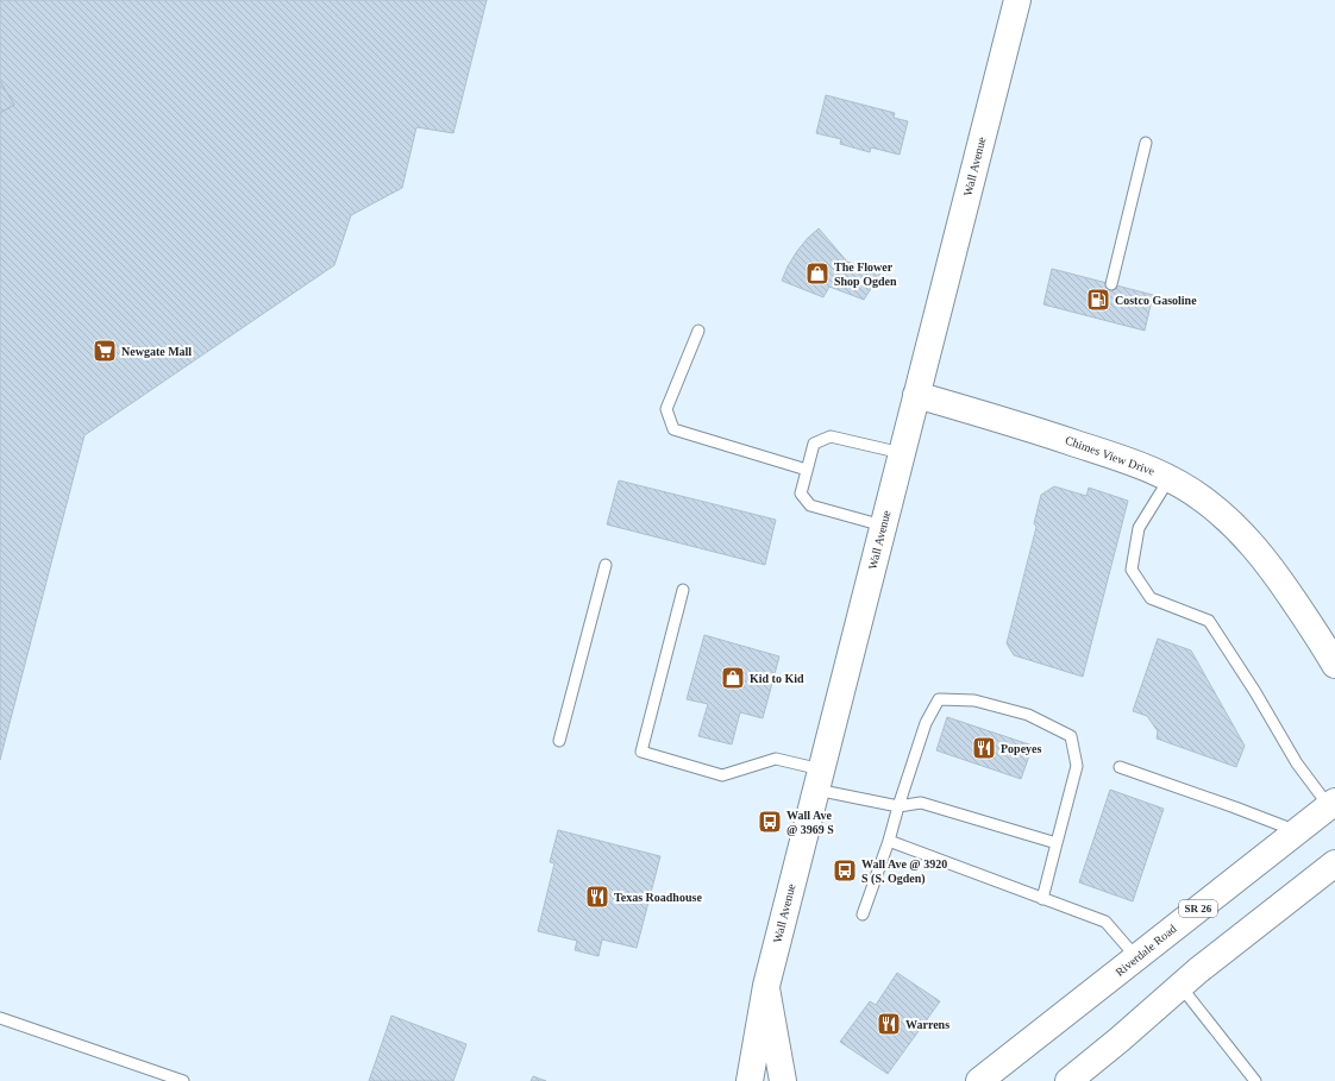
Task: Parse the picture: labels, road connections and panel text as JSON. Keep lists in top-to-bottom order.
{
  "streets": {
    "main road": [
      "Wall Avenue",
      "Chimes View Drive",
      "SR 26",
      "Riverdale Road"
    ]
  },
  "crossings": [
    ["Wall Avenue", "Chimes View Drive"]
  ],
  "places": {
    "shop": ["The Flower Shop Ogden", "Kid to Kid"],
    "fuel station": ["Costco Gasoline"],
    "supermarket": ["Newgate Mall"],
    "restaurant": ["Popeyes", "Texas Roadhouse", "Warrens"],
    "bus stop": ["Wall Ave @ 3969 S", "Wall Ave @ 3920 S (S. Ogden)"]
  }
}
